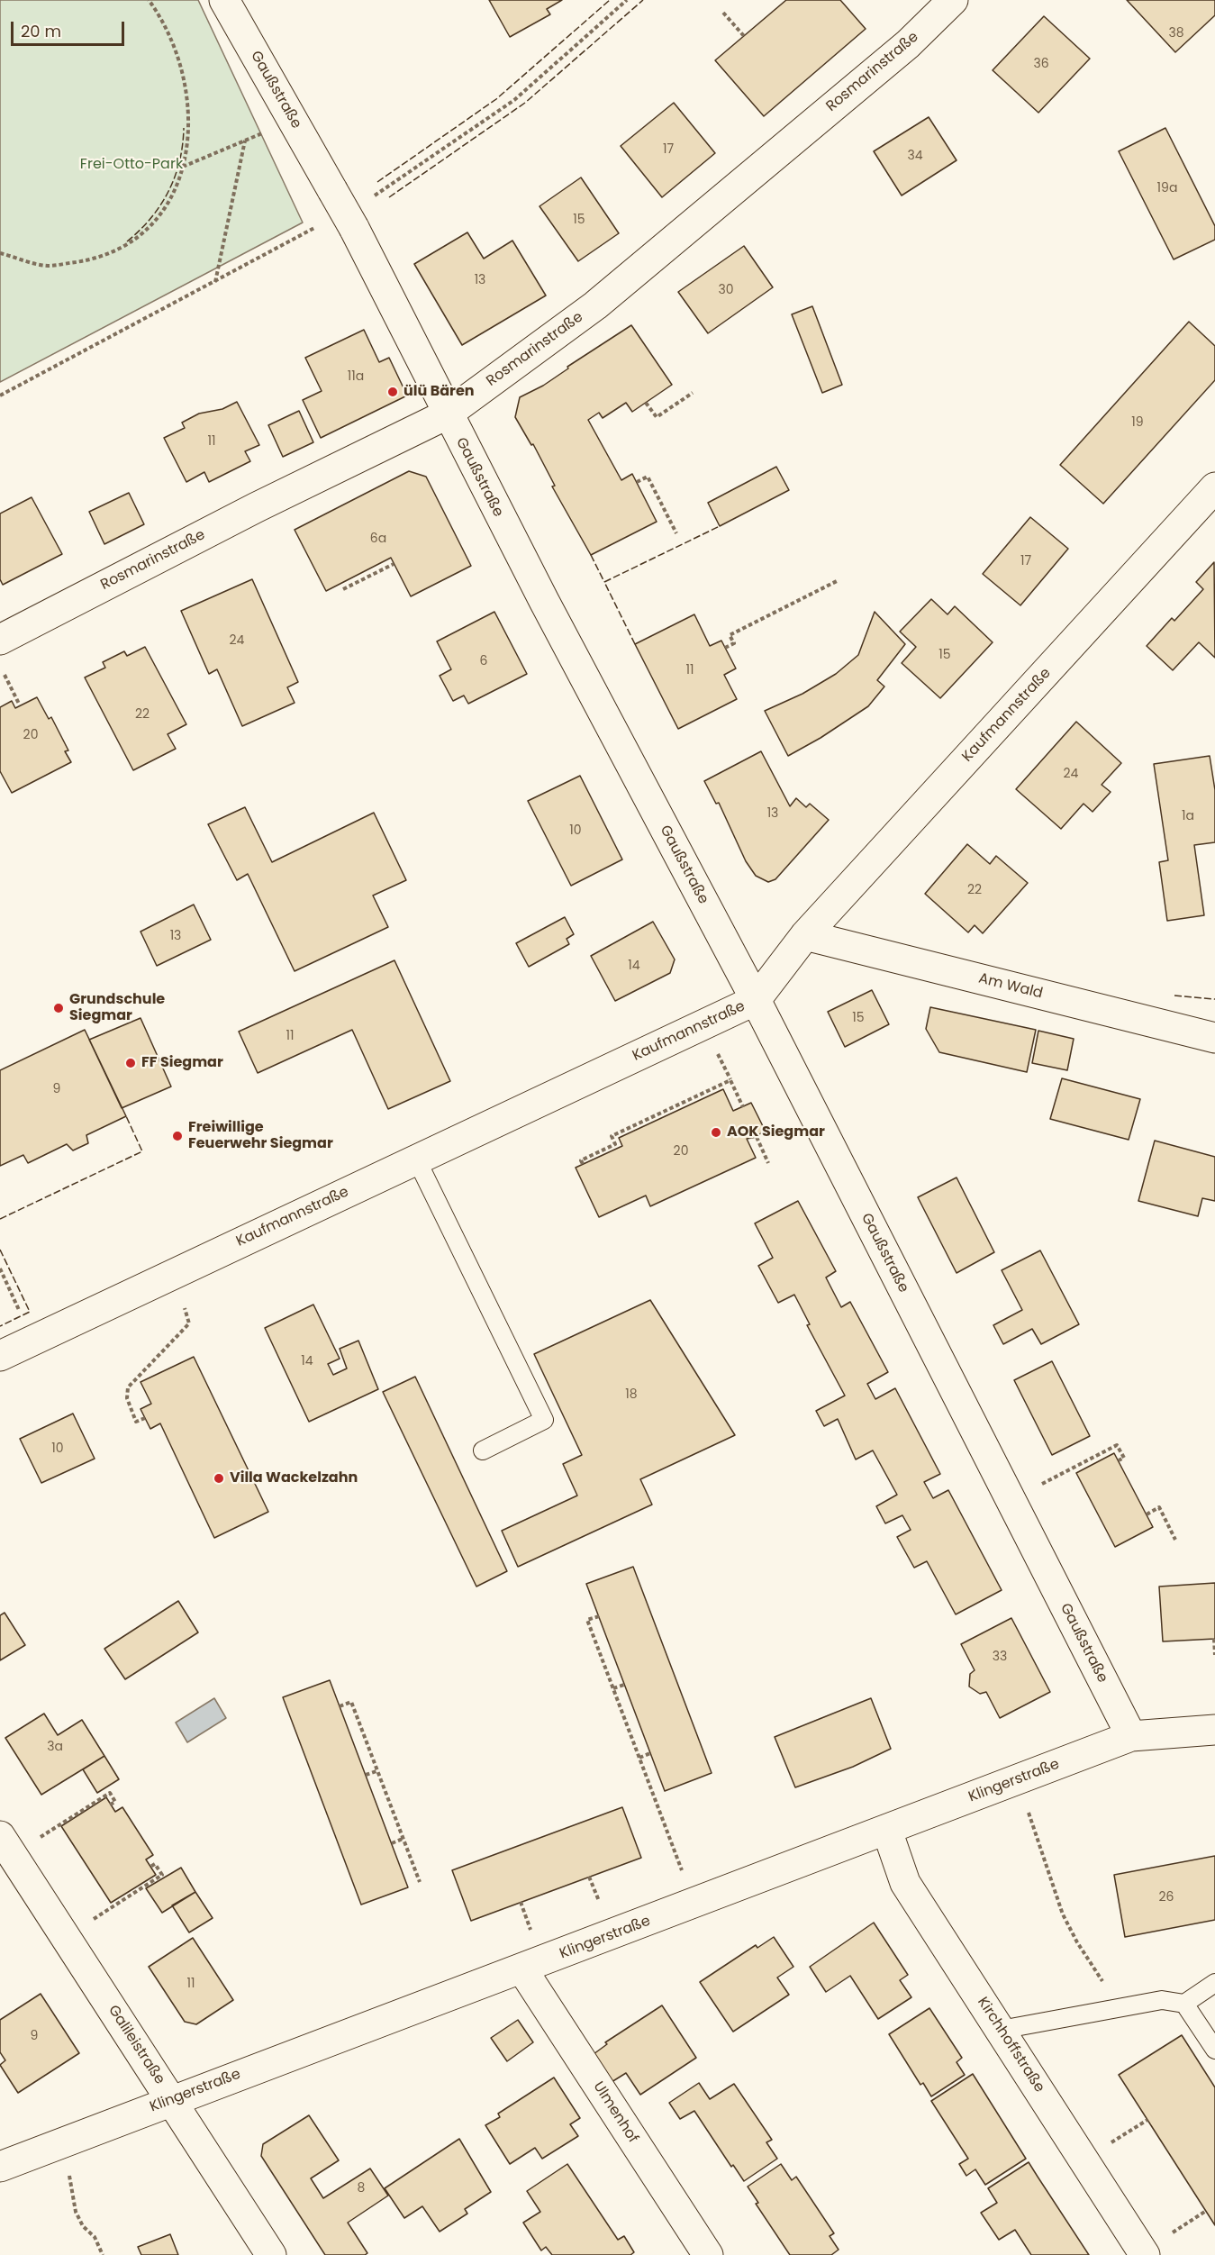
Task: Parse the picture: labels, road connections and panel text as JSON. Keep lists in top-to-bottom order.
{
  "streets": {
    "street": [
      "Rosmarinstraße",
      "Gaußstraße",
      "Kaufmannstraße",
      "Am Wald",
      "Klingerstraße",
      "Galileistraße",
      "Kirchhoffstraße",
      "Ulmenhof"
    ]
  },
  "crossings": [
    ["Rosmarinstraße", "Gaußstraße"],
    ["Gaußstraße", "Kaufmannstraße"],
    ["Gaußstraße", "Klingerstraße"],
    ["Kaufmannstraße", "Am Wald"],
    ["Klingerstraße", "Galileistraße"],
    ["Klingerstraße", "Kirchhoffstraße"],
    ["Klingerstraße", "Ulmenhof"]
  ],
  "parks": ["Frei-Otto-Park"],
  "places": [
    "ülü Bären",
    "Grundschule Siegmar",
    "FF Siegmar",
    "AOK Siegmar",
    "Freiwillige Feuerwehr Siegmar",
    "Villa Wackelzahn"
  ],
  "house_numbers": [
    "38",
    "36",
    "17",
    "34",
    "19a",
    "15",
    "13",
    "30",
    "11a",
    "19",
    "11",
    "6a",
    "17",
    "24",
    "15",
    "6",
    "11",
    "22",
    "20",
    "24",
    "13",
    "1a",
    "10",
    "22",
    "13",
    "14",
    "15",
    "11",
    "9",
    "20",
    "14",
    "18",
    "10",
    "33",
    "3a",
    "26",
    "11",
    "9",
    "8"
  ],
  "scale_bar": "20 m"
}
